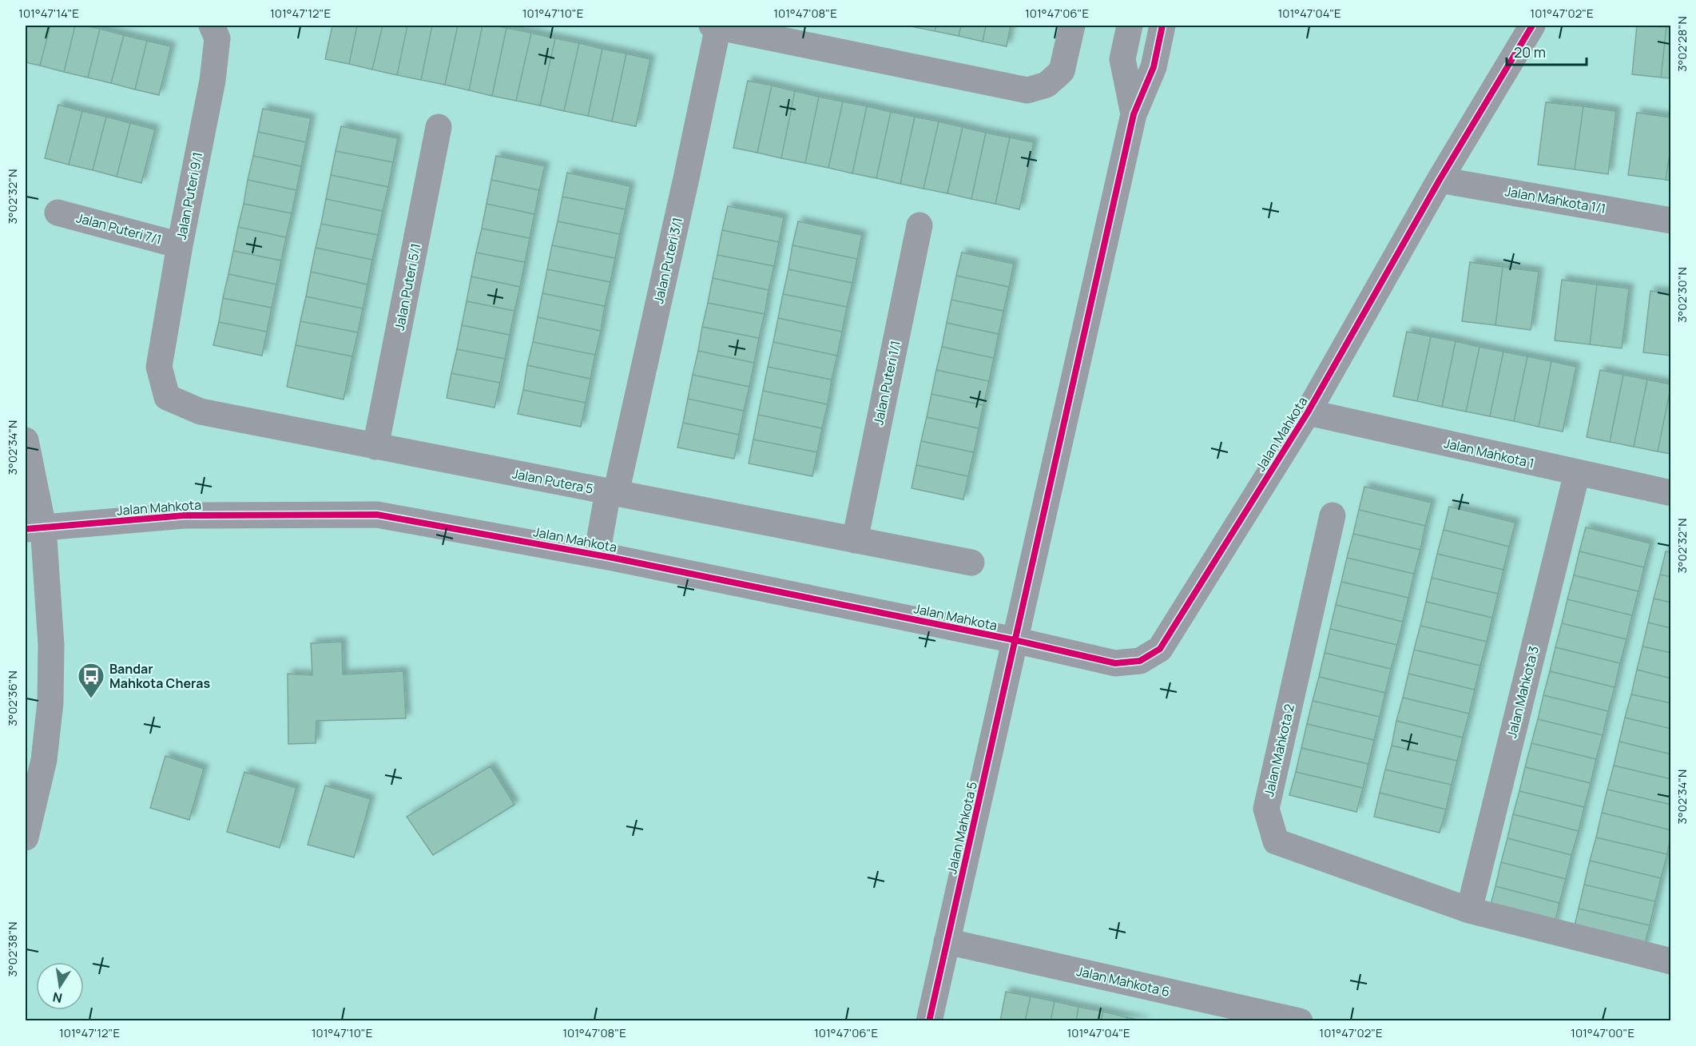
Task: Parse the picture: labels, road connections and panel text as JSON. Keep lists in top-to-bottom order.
{
  "streets": {
    "street": [
      "Jalan Puteri 9/1",
      "Jalan Mahkota 1/1",
      "Jalan Puteri 7/1",
      "Jalan Puteri 3/1",
      "Jalan Puteri 5/1",
      "Jalan Puteri 1/1",
      "Jalan Mahkota",
      "Jalan Mahkota 1",
      "Jalan Putera 5",
      "Jalan Mahkota 3",
      "Jalan Mahkota 2",
      "Jalan Mahkota 5",
      "Jalan Mahkota 6"
    ]
  },
  "crossings": [
    ["Jalan Puteri 9/1", "Jalan Puteri 7/1"],
    ["Jalan Puteri 9/1", "Jalan Putera 5"],
    ["Jalan Mahkota 1/1", "Jalan Mahkota"],
    ["Jalan Puteri 3/1", "Jalan Mahkota"],
    ["Jalan Puteri 3/1", "Jalan Putera 5"],
    ["Jalan Puteri 5/1", "Jalan Putera 5"],
    ["Jalan Puteri 1/1", "Jalan Putera 5"],
    ["Jalan Mahkota", "Jalan Mahkota 1"],
    ["Jalan Mahkota", "Jalan Mahkota 5"],
    ["Jalan Mahkota 1", "Jalan Mahkota 3"],
    ["Jalan Mahkota 3", "Jalan Mahkota 2"],
    ["Jalan Mahkota 5", "Jalan Mahkota 6"]
  ],
  "places": {
    "bus stop": ["Bandar Mahkota Cheras"]
  },
  "scale_bar": "20 m",
  "north": "bottom",
  "coordinates": [
    "101°47'14\"E",
    "101°47'12\"E",
    "101°47'10\"E",
    "101°47'08\"E",
    "101°47'06\"E",
    "101°47'04\"E",
    "101°47'02\"E",
    "3°02'28\"N",
    "3°02'32\"N",
    "3°02'30\"N",
    "3°02'34\"N",
    "3°02'36\"N",
    "3°02'38\"N",
    "101°47'00\"E"
  ]
}
